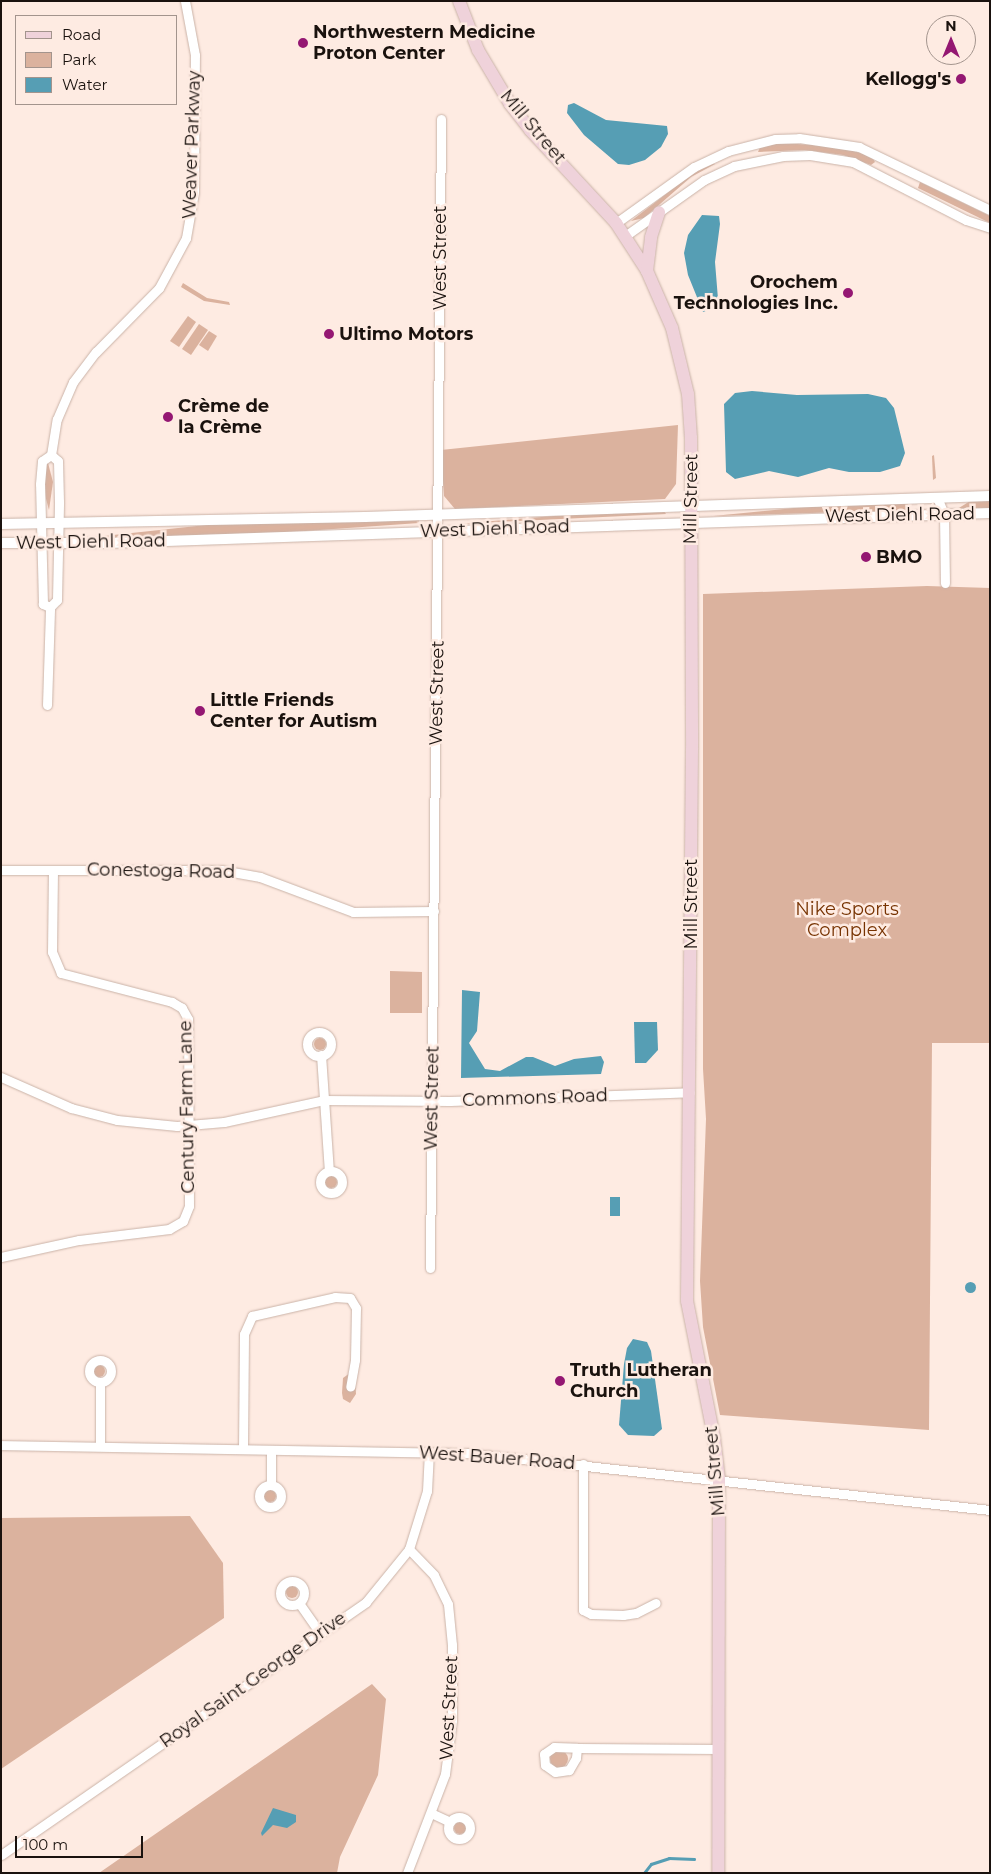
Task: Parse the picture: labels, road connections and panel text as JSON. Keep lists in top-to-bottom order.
{
  "streets": {
    "main road": ["Mill Street"],
    "street": [
      "Weaver Parkway",
      "West Street",
      "West Diehl Road",
      "Conestoga Road",
      "Commons Road",
      "Century Farm Lane",
      "West Bauer Road",
      "Royal Saint George Drive"
    ]
  },
  "crossings": [
    ["Mill Street", "West Diehl Road"],
    ["Mill Street", "Commons Road"],
    ["Mill Street", "West Bauer Road"],
    ["Weaver Parkway", "West Diehl Road"],
    ["West Street", "West Diehl Road"],
    ["West Street", "Conestoga Road"],
    ["West Street", "Commons Road"],
    ["West Street", "Royal Saint George Drive"],
    ["Conestoga Road", "Century Farm Lane"],
    ["Commons Road", "Century Farm Lane"],
    ["West Bauer Road", "Royal Saint George Drive"]
  ],
  "parks": ["Nike Sports Complex"],
  "places": [
    "Northwestern Medicine Proton Center",
    "Kellogg's",
    "Orochem Technologies Inc.",
    "Ultimo Motors",
    "Crème de la Crème",
    "BMO",
    "Little Friends Center for Autism",
    "Truth Lutheran Church"
  ],
  "legend": ["Road", "Park", "Water"],
  "scale_bar": "100 m",
  "north": "top"
}
